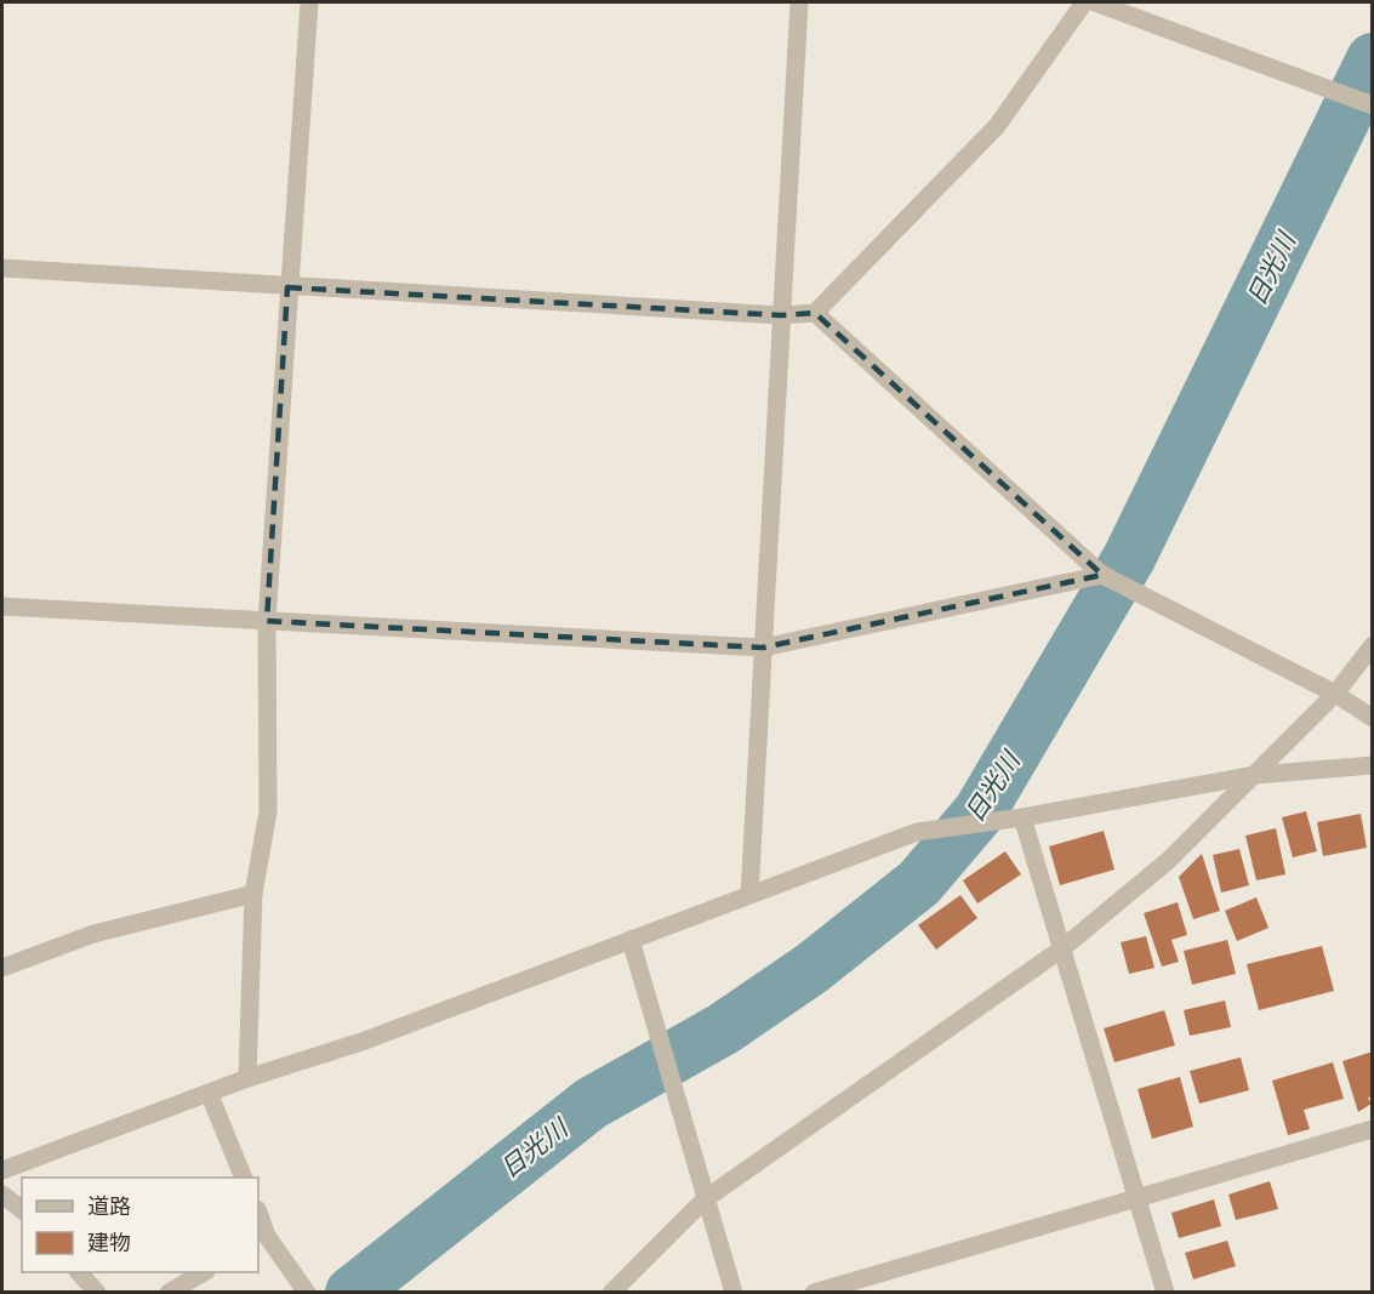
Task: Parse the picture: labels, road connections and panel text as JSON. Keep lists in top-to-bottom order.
{
  "water": ["日光川"],
  "legend": ["道路", "建物"]
}
